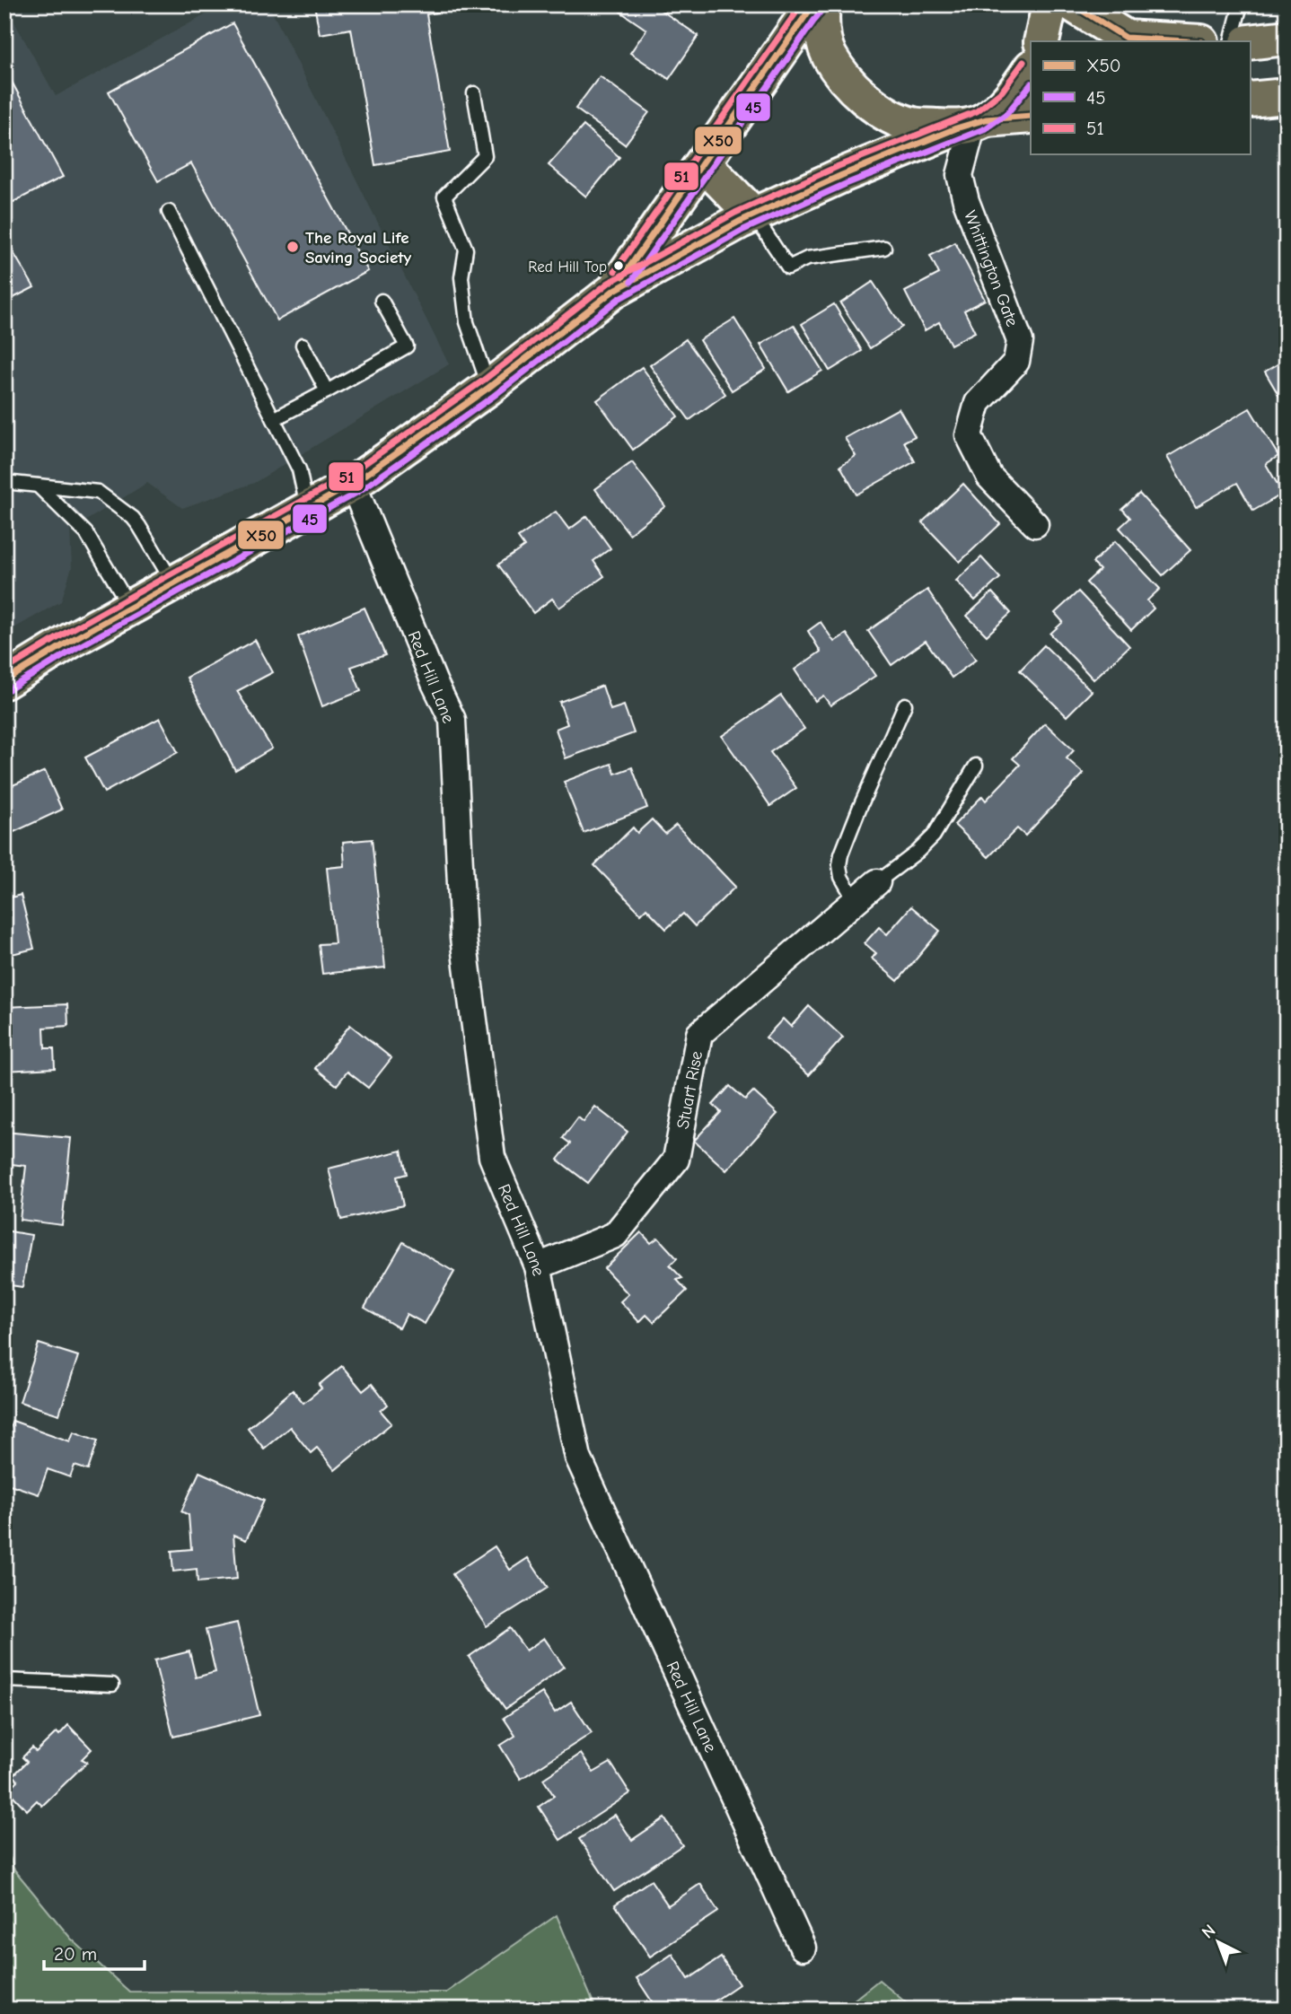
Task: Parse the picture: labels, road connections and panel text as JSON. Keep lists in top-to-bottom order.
{
  "streets": {
    "street": ["Whittington Gate", "Red Hill Lane", "Stuart Rise"]
  },
  "crossings": [
    ["Red Hill Lane", "Stuart Rise"]
  ],
  "places": ["The Royal Life Saving Society", "Red Hill Top"],
  "lines": ["transit line X50", "transit line 51", "transit line 45"],
  "legend": ["X50", "45", "51"],
  "scale_bar": "20 m",
  "north": "top left"
}
